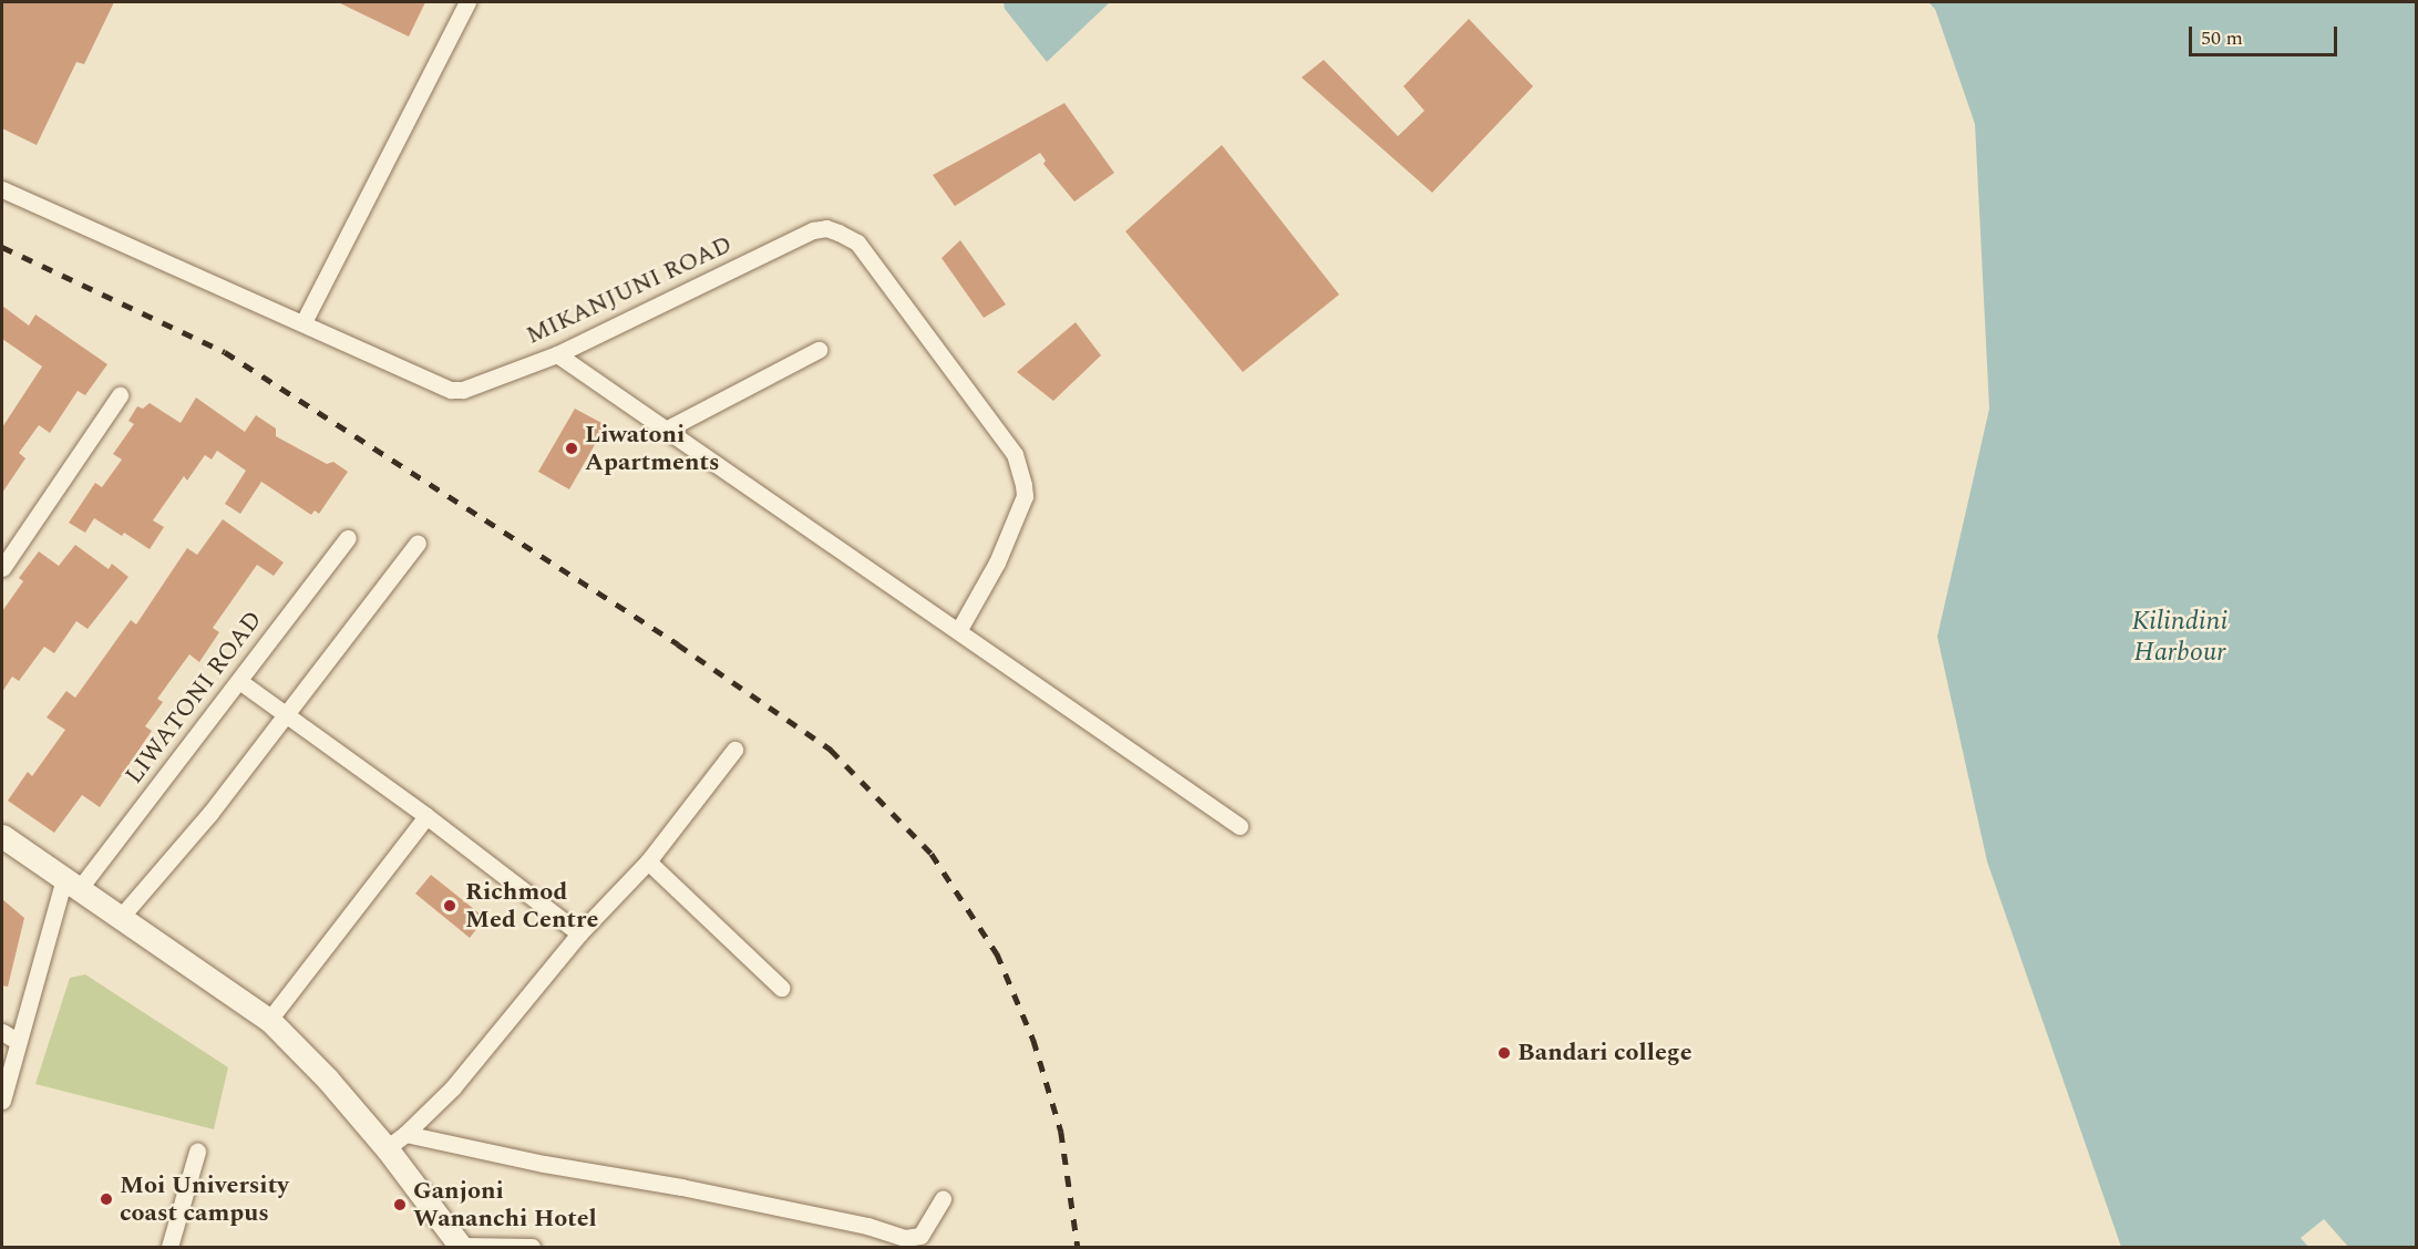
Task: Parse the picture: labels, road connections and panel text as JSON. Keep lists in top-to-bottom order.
{
  "streets": {
    "street": ["MIKANJUNI ROAD", "LIWATONI ROAD"]
  },
  "water": ["Kilindini Harbour"],
  "places": [
    "Liwatoni Apartments",
    "Richmod Med Centre",
    "Bandari college",
    "Moi University coast campus",
    "Ganjoni Wananchi Hotel"
  ],
  "scale_bar": "50 m"
}
